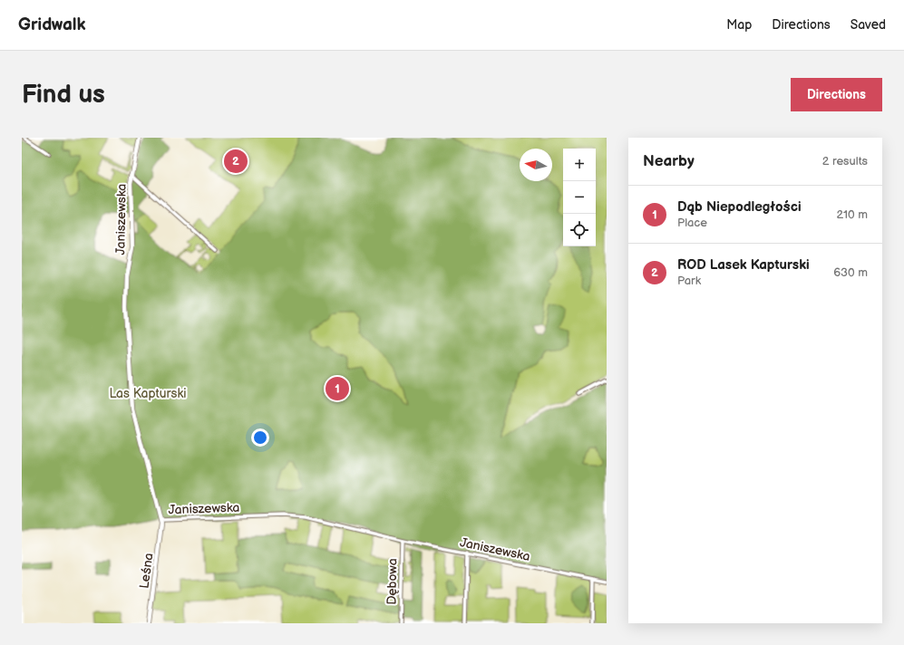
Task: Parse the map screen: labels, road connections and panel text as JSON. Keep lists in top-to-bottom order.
{
  "streets": {
    "street": ["Janiszewska", "Leśna", "Dębowa"]
  },
  "crossings": [
    ["Janiszewska", "Leśna"],
    ["Janiszewska", "Dębowa"]
  ],
  "parks": ["Las Kapturski"],
  "north": "left",
  "page": {
    "header": "Gridwalk",
    "nav": ["Map", "Directions", "Saved"],
    "buttons": "Directions",
    "title": "Find us",
    "heading": ["Nearby", "2 results"],
    "pins": ["2", "1"],
    "map_buttons": ["+", "−"],
    "list": [
      {
        "mark": "1",
        "name": "Dąb Niepodległości",
        "note": "Place",
        "value": "210 m"
      },
      {
        "mark": "2",
        "name": "ROD Lasek Kapturski",
        "note": "Park",
        "value": "630 m"
      }
    ]
  }
}
